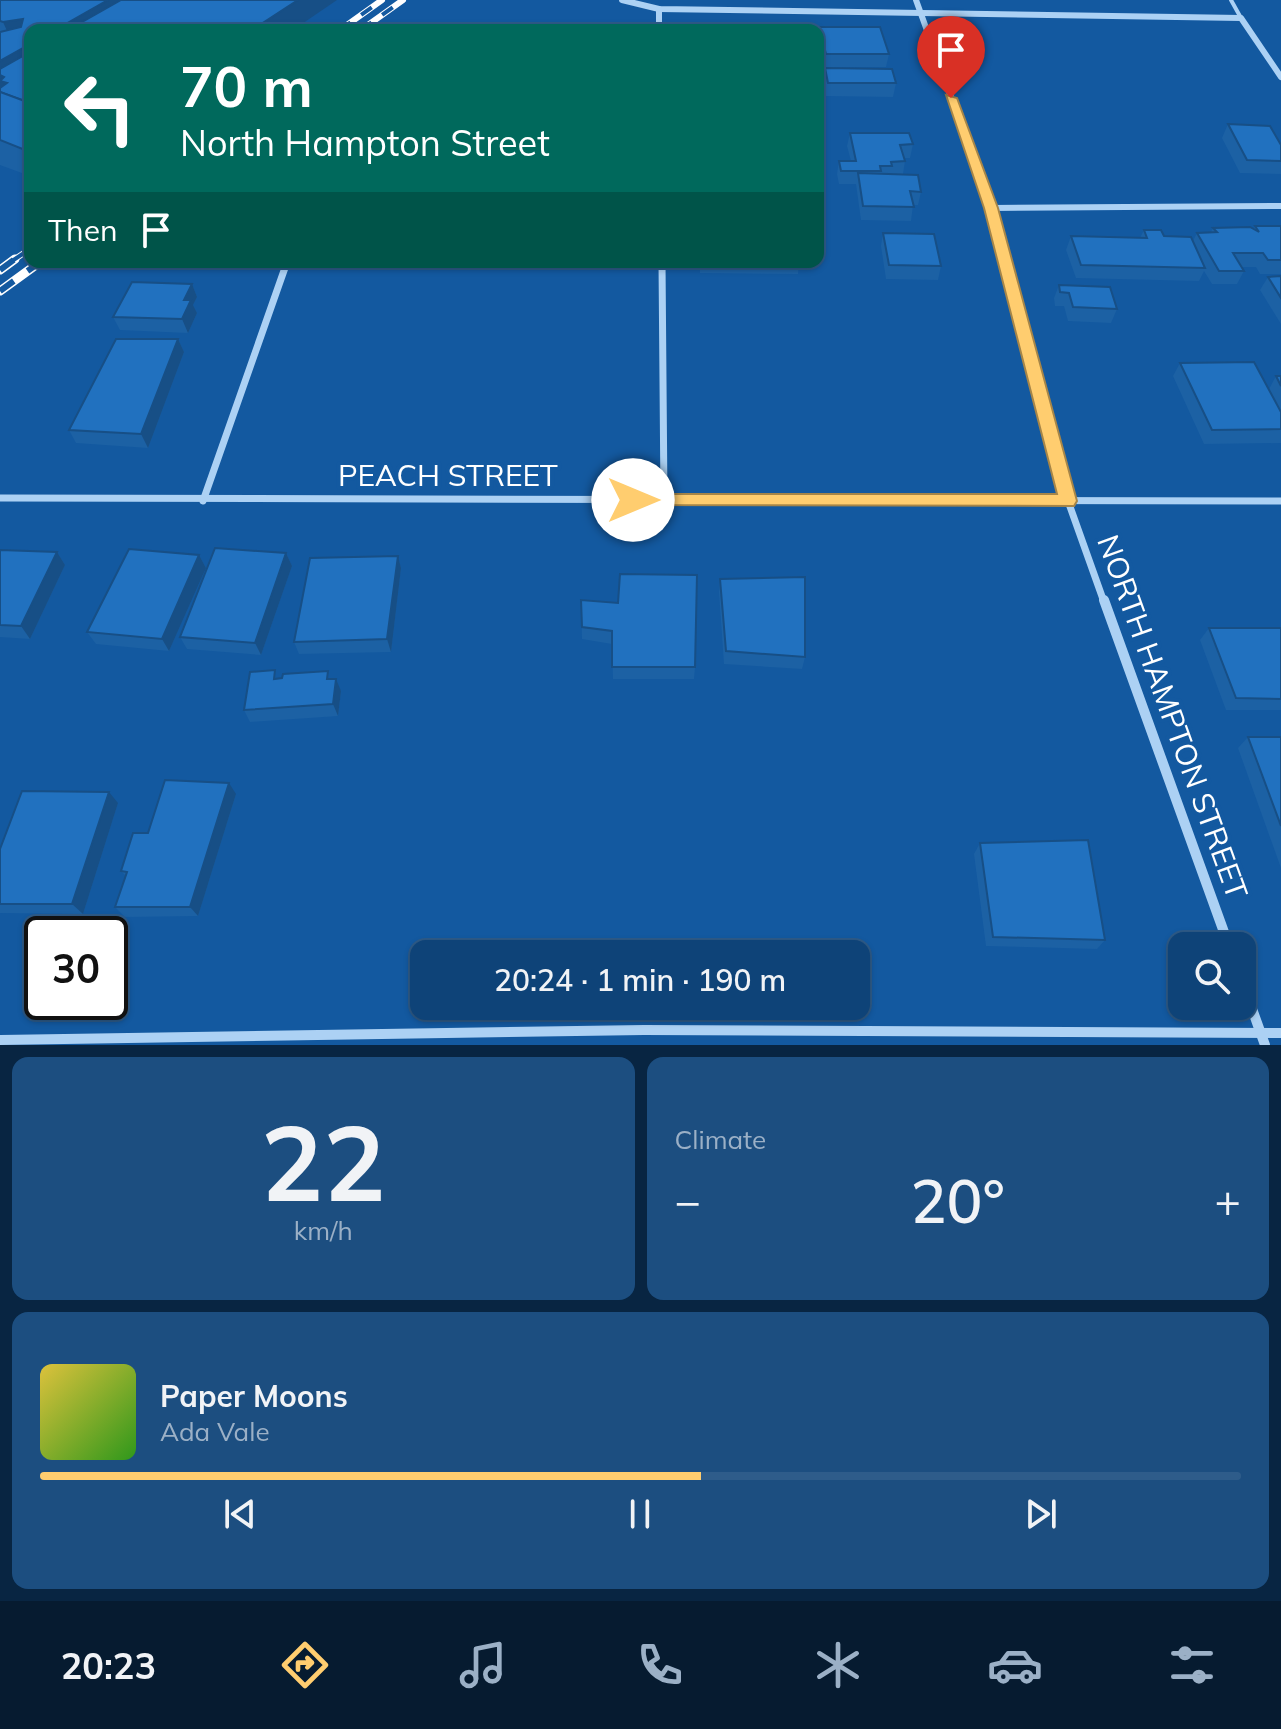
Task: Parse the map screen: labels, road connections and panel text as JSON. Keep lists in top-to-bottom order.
{
  "streets": {
    "street": ["PEACH STREET", "NORTH HAMPTON STREET"]
  },
  "crossings": [
    ["PEACH STREET", "NORTH HAMPTON STREET"]
  ],
  "page": {
    "turn": ["70 m", "North Hampton Street"],
    "then": "Then",
    "limit": "30",
    "trip": "20:24 · 1 min · 190 m",
    "tile": [
      ["22", "km/h"],
      "Climate"
    ],
    "heat": ["−", "20°", "+"],
    "song": ["Paper Moons", "Ada Vale"],
    "tabs": "20:23"
  }
}
